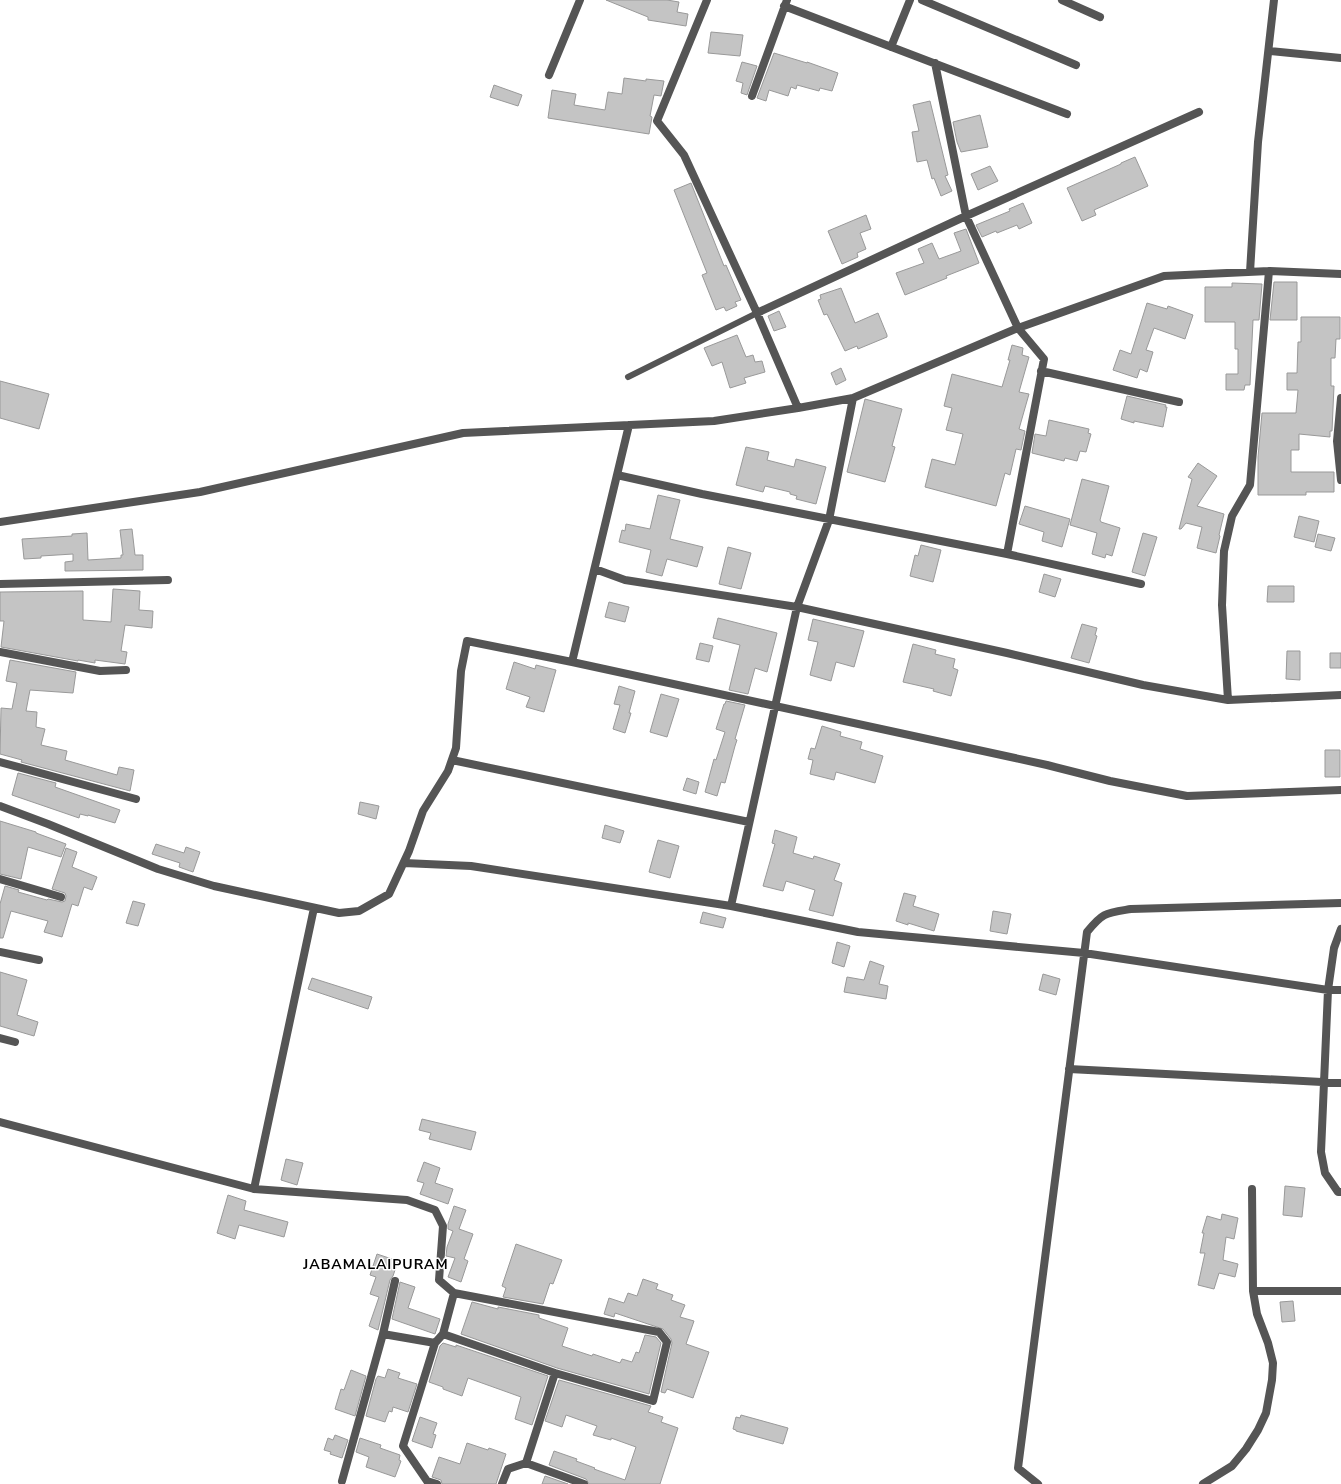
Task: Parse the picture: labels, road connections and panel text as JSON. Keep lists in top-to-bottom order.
{
  "districts": ["JABAMALAIPURAM"]
}
